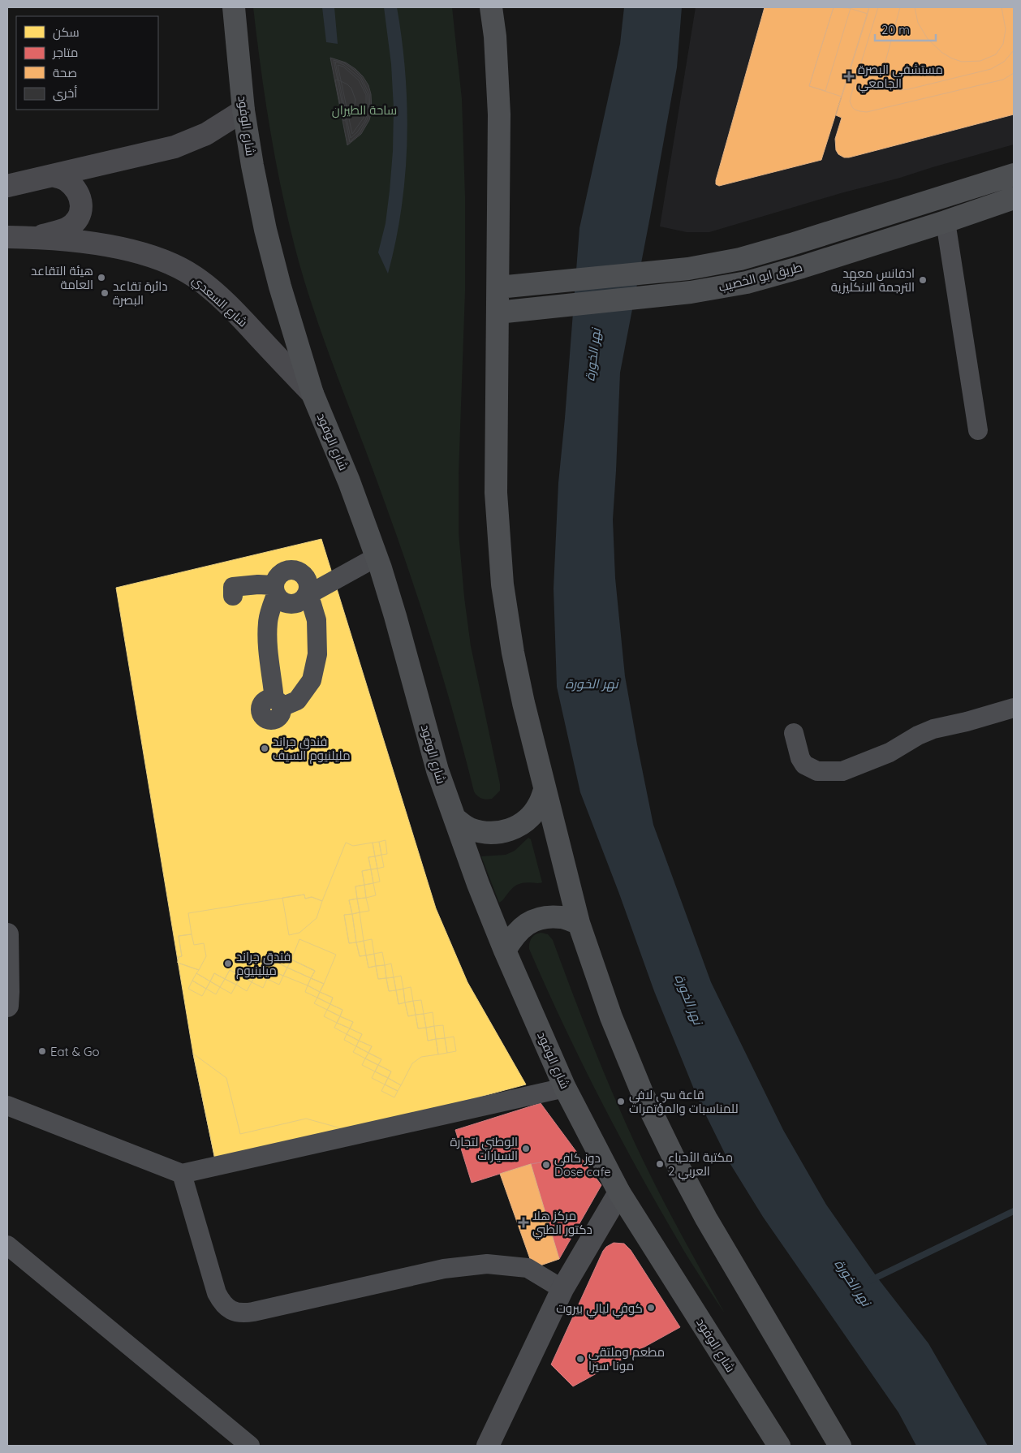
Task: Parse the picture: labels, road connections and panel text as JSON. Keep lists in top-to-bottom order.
{
  "streets": {
    "main road": ["شارع الوفود", "طريق ابو الخصيب", "شارع السعدي"]
  },
  "crossings": [
    ["شارع الوفود", "شارع السعدي"]
  ],
  "water": ["نهر الخورة"],
  "parks": ["ساحة الطيران"],
  "places": {
    "health": ["مستشفى البصرة الجامعي", "مركز هلا دكتور الطبي"],
    "other": [
      "هيئة التقاعد العامة",
      "ادفانس معهد الترجمة الانكليزية",
      "دائرة تقاعد البصرة",
      "فندق جراند مليلنيوم السيف",
      "فندق جراند ميلينيوم",
      "Eat & Go",
      "قاعة سي لافي للمناسبات والمؤتمرات",
      "الوطني لتجارة السيارات",
      "مكتبة الأحياء العربي 2",
      "دوز كافي Dose cafe",
      "كوفي ليالي بيروت",
      "مطعم وملتقى مونا سيرا"
    ]
  },
  "legend": [
    "سكن",
    "متاجر",
    "صحة",
    "أخرى"
  ],
  "scale_bar": "20 m"
}
